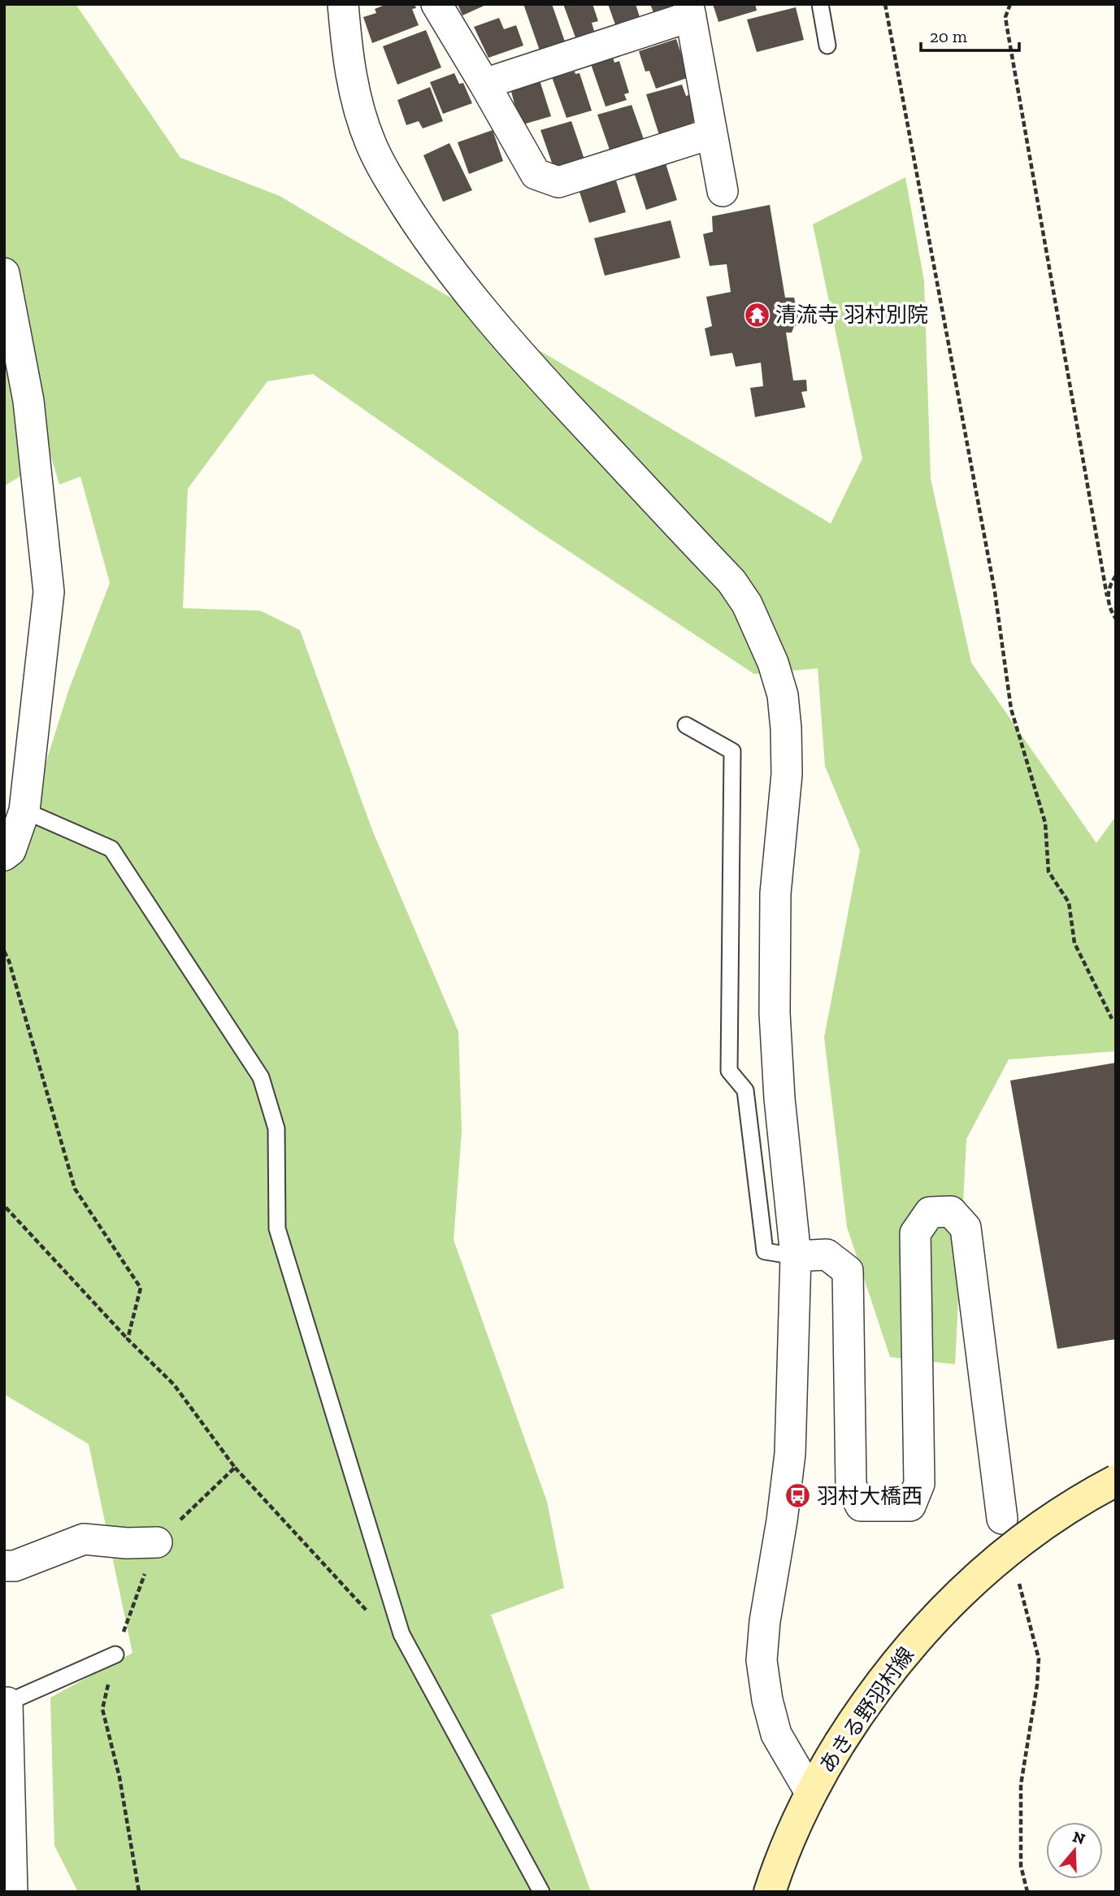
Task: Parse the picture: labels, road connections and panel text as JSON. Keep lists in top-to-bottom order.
{
  "streets": {
    "main road": ["あきる野羽村線"]
  },
  "places": {
    "temple": ["清流寺 羽村別院"],
    "bus stop": ["羽村大橋西"]
  },
  "scale_bar": "20 m",
  "north": "top"
}
